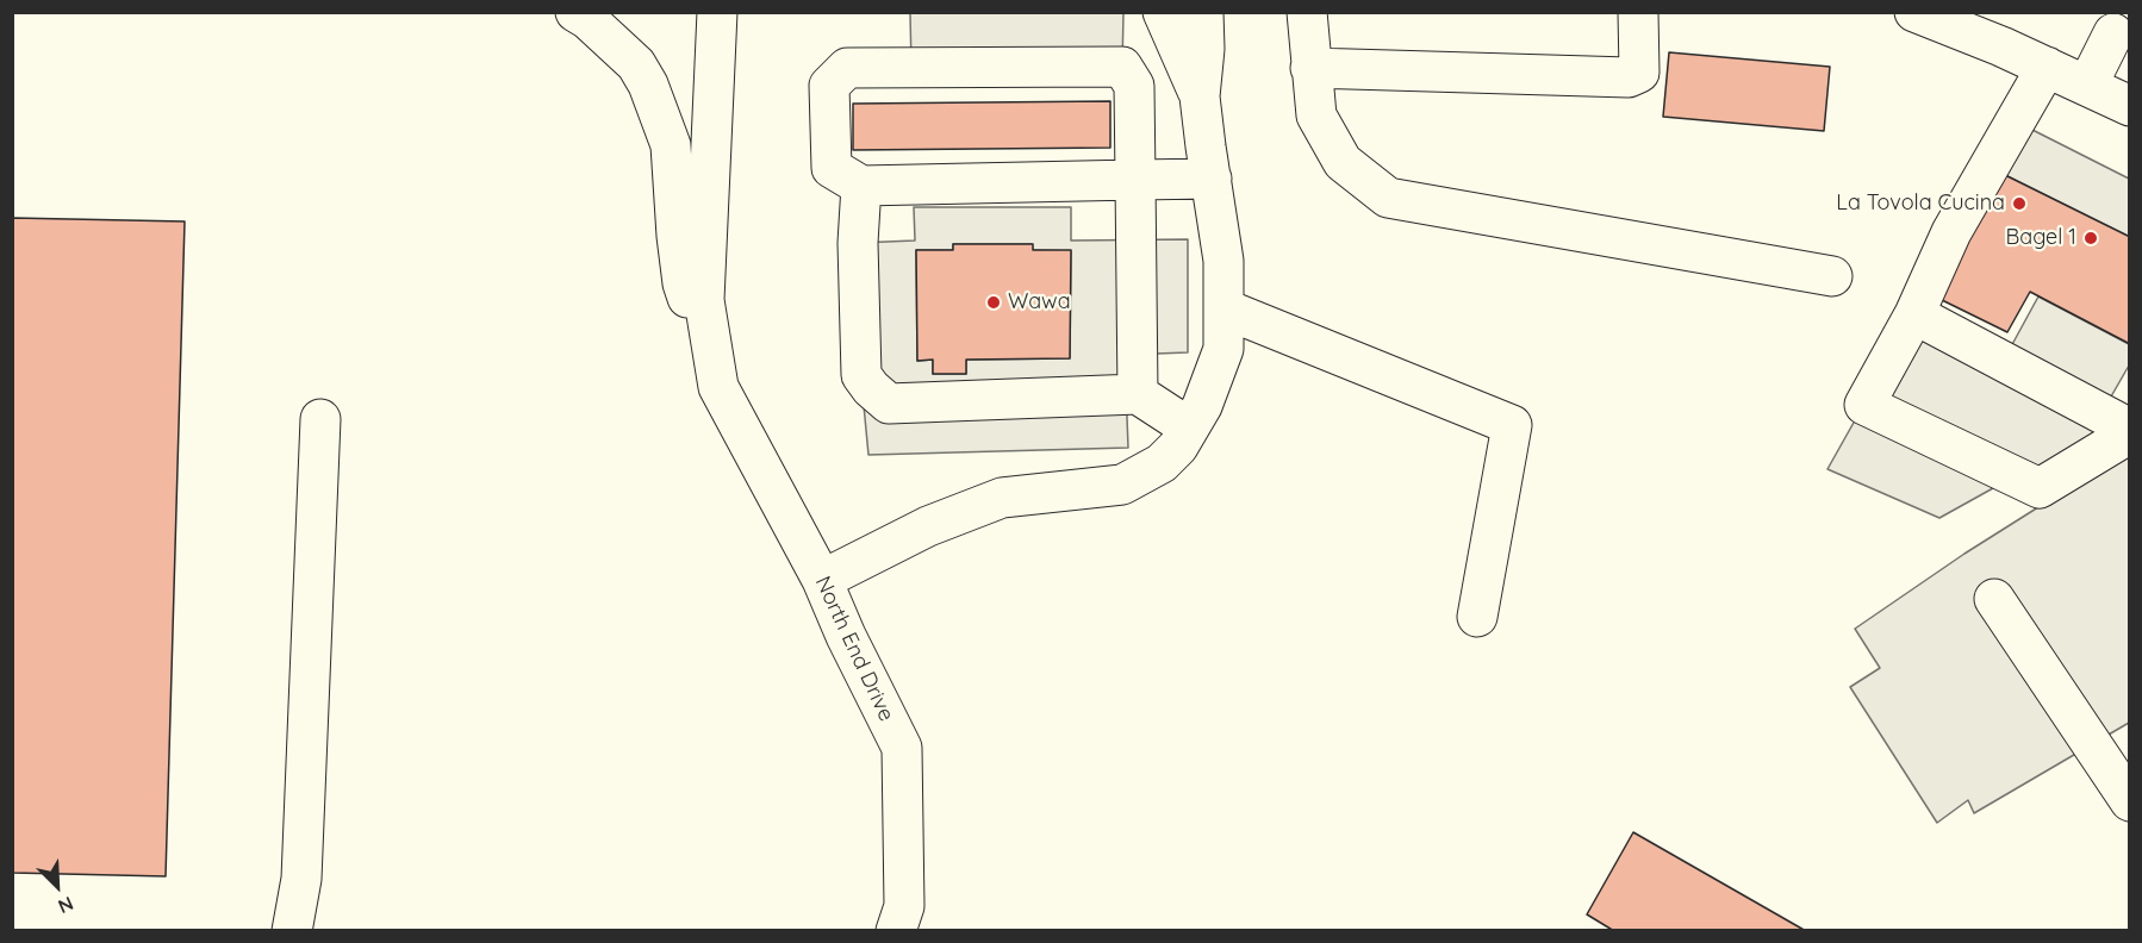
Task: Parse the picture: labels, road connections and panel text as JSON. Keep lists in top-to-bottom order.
{
  "streets": {
    "street": ["North End Drive"]
  },
  "places": ["La Tovola Cucina", "Bagel 1", "Wawa"],
  "north": "bottom right"
}
